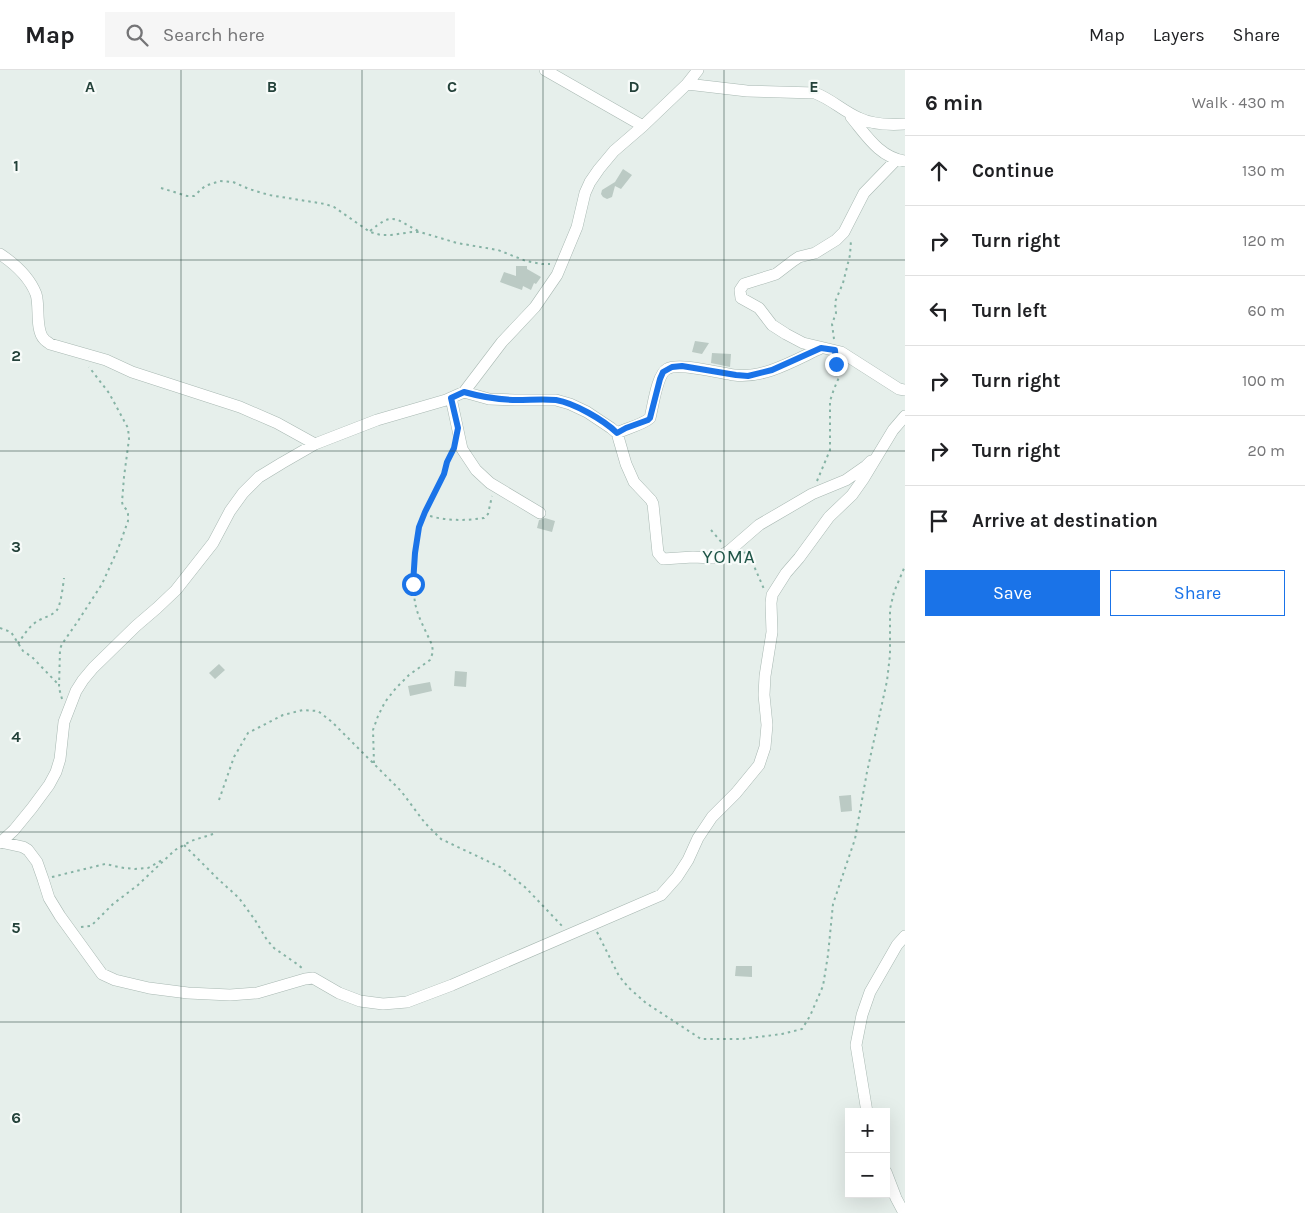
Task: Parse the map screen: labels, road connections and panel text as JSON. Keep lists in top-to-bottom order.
{
  "districts": ["YOMA"],
  "page": {
    "header": "Map",
    "search": "Search here",
    "nav": ["Map", "Layers", "Share"],
    "heading": ["6 min", "Walk · 430 m"],
    "list": [
      ["Continue", "130 m"],
      ["Turn right", "120 m"],
      ["Turn left", "60 m"],
      ["Turn right", "100 m"],
      ["Turn right", "20 m"],
      "Arrive at destination"
    ],
    "buttons": ["Save", "Share"],
    "map_buttons": ["+", "−"]
  },
  "grid": {
    "columns": [
      "A",
      "B",
      "C",
      "D",
      "E"
    ],
    "rows": [
      "1",
      "2",
      "3",
      "4",
      "5",
      "6"
    ]
  }
}
